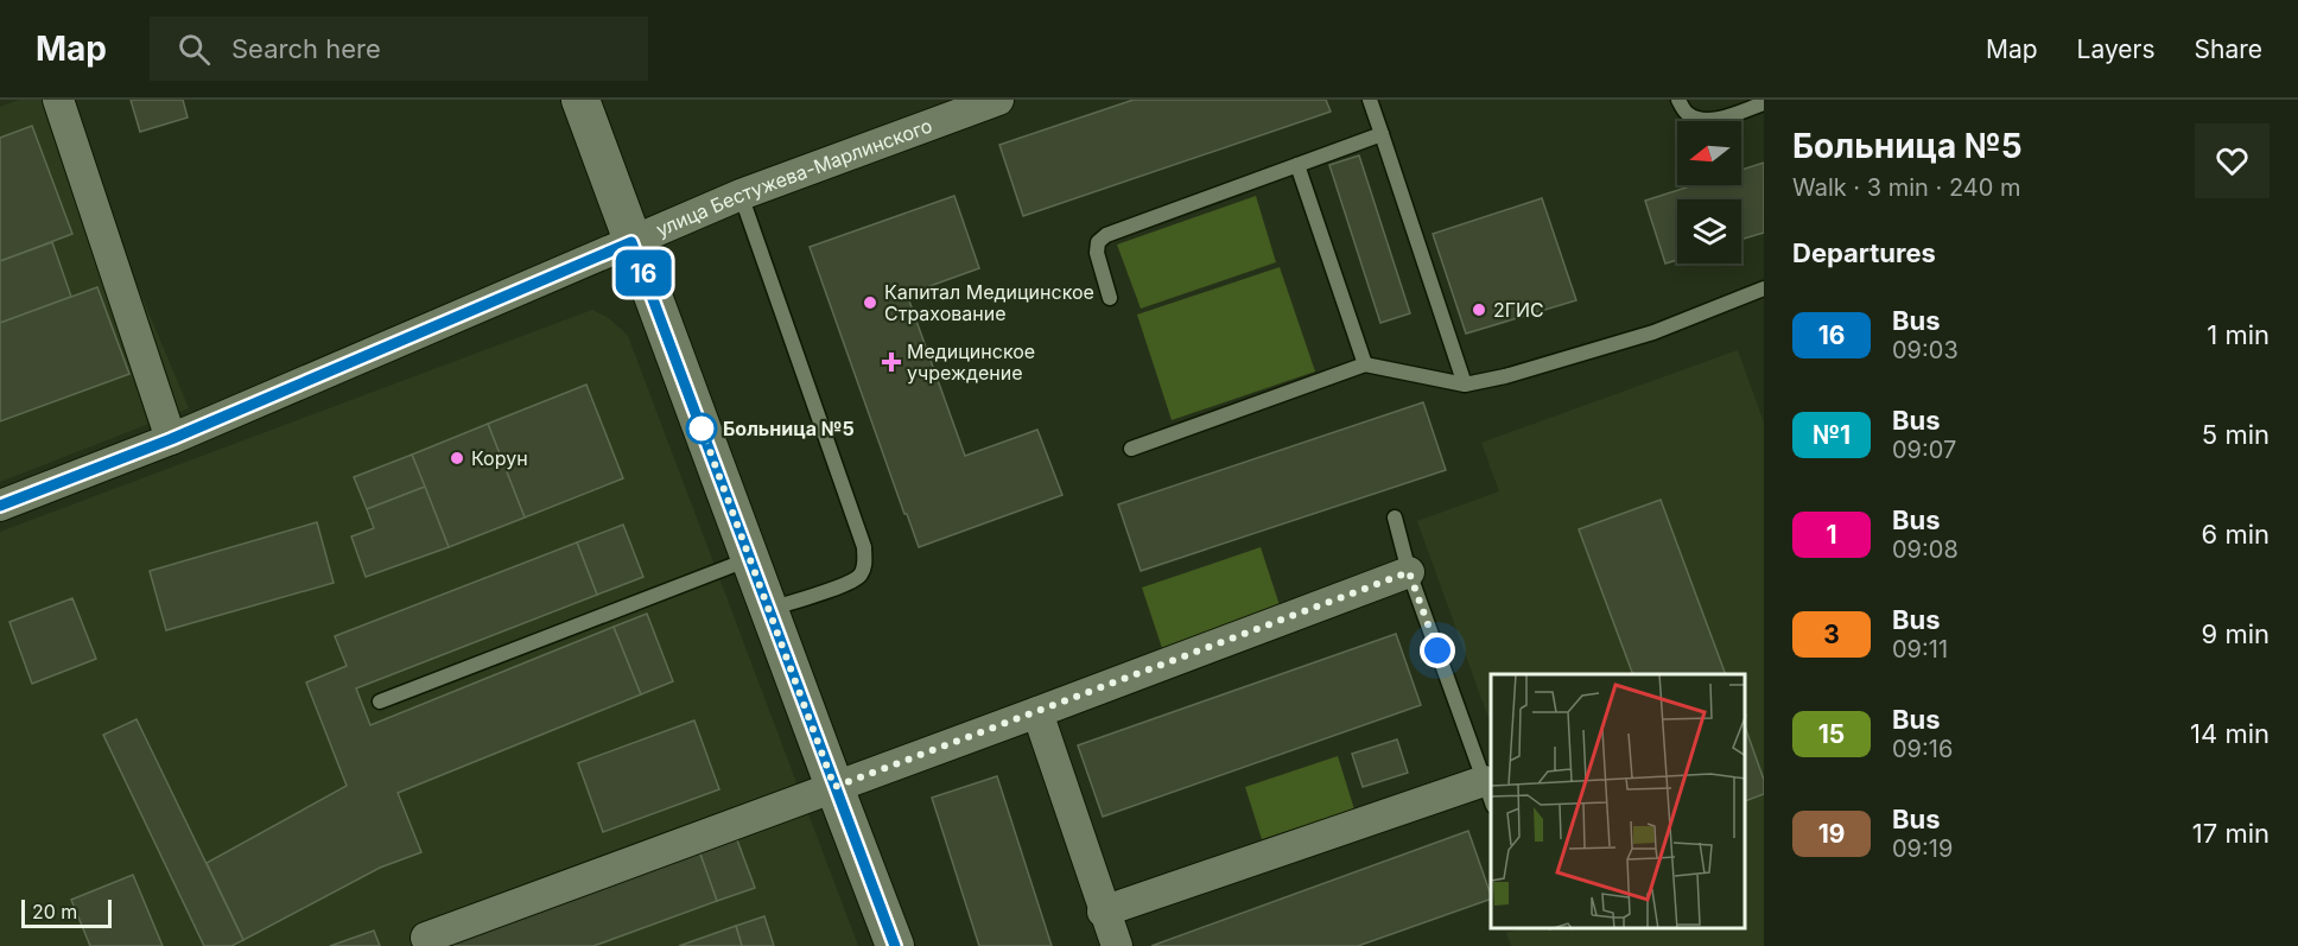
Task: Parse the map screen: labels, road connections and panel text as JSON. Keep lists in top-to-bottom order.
{
  "streets": {
    "street": ["улица Бестужева-Марлинского"]
  },
  "places": {
    "other": [
      "Капитал Медицинское Страхование",
      "2ГИС",
      "Больница №5",
      "Корун"
    ],
    "health": ["Медицинское учреждение"]
  },
  "lines": ["bus line 16"],
  "scale_bar": "20 m",
  "north": "left",
  "page": {
    "header": "Map",
    "search": "Search here",
    "nav": ["Map", "Layers", "Share"],
    "on_map": "16",
    "heading": [
      ["Больница №5", "Walk · 3 min · 240 m"],
      "Departures"
    ],
    "list": [
      {
        "mark": "16",
        "name": "Bus",
        "note": "09:03",
        "value": "1 min"
      },
      {
        "mark": "№1",
        "name": "Bus",
        "note": "09:07",
        "value": "5 min"
      },
      {
        "mark": "1",
        "name": "Bus",
        "note": "09:08",
        "value": "6 min"
      },
      {
        "mark": "3",
        "name": "Bus",
        "note": "09:11",
        "value": "9 min"
      },
      {
        "mark": "15",
        "name": "Bus",
        "note": "09:16",
        "value": "14 min"
      },
      {
        "mark": "19",
        "name": "Bus",
        "note": "09:19",
        "value": "17 min"
      }
    ],
    "scale": "20 m"
  }
}
